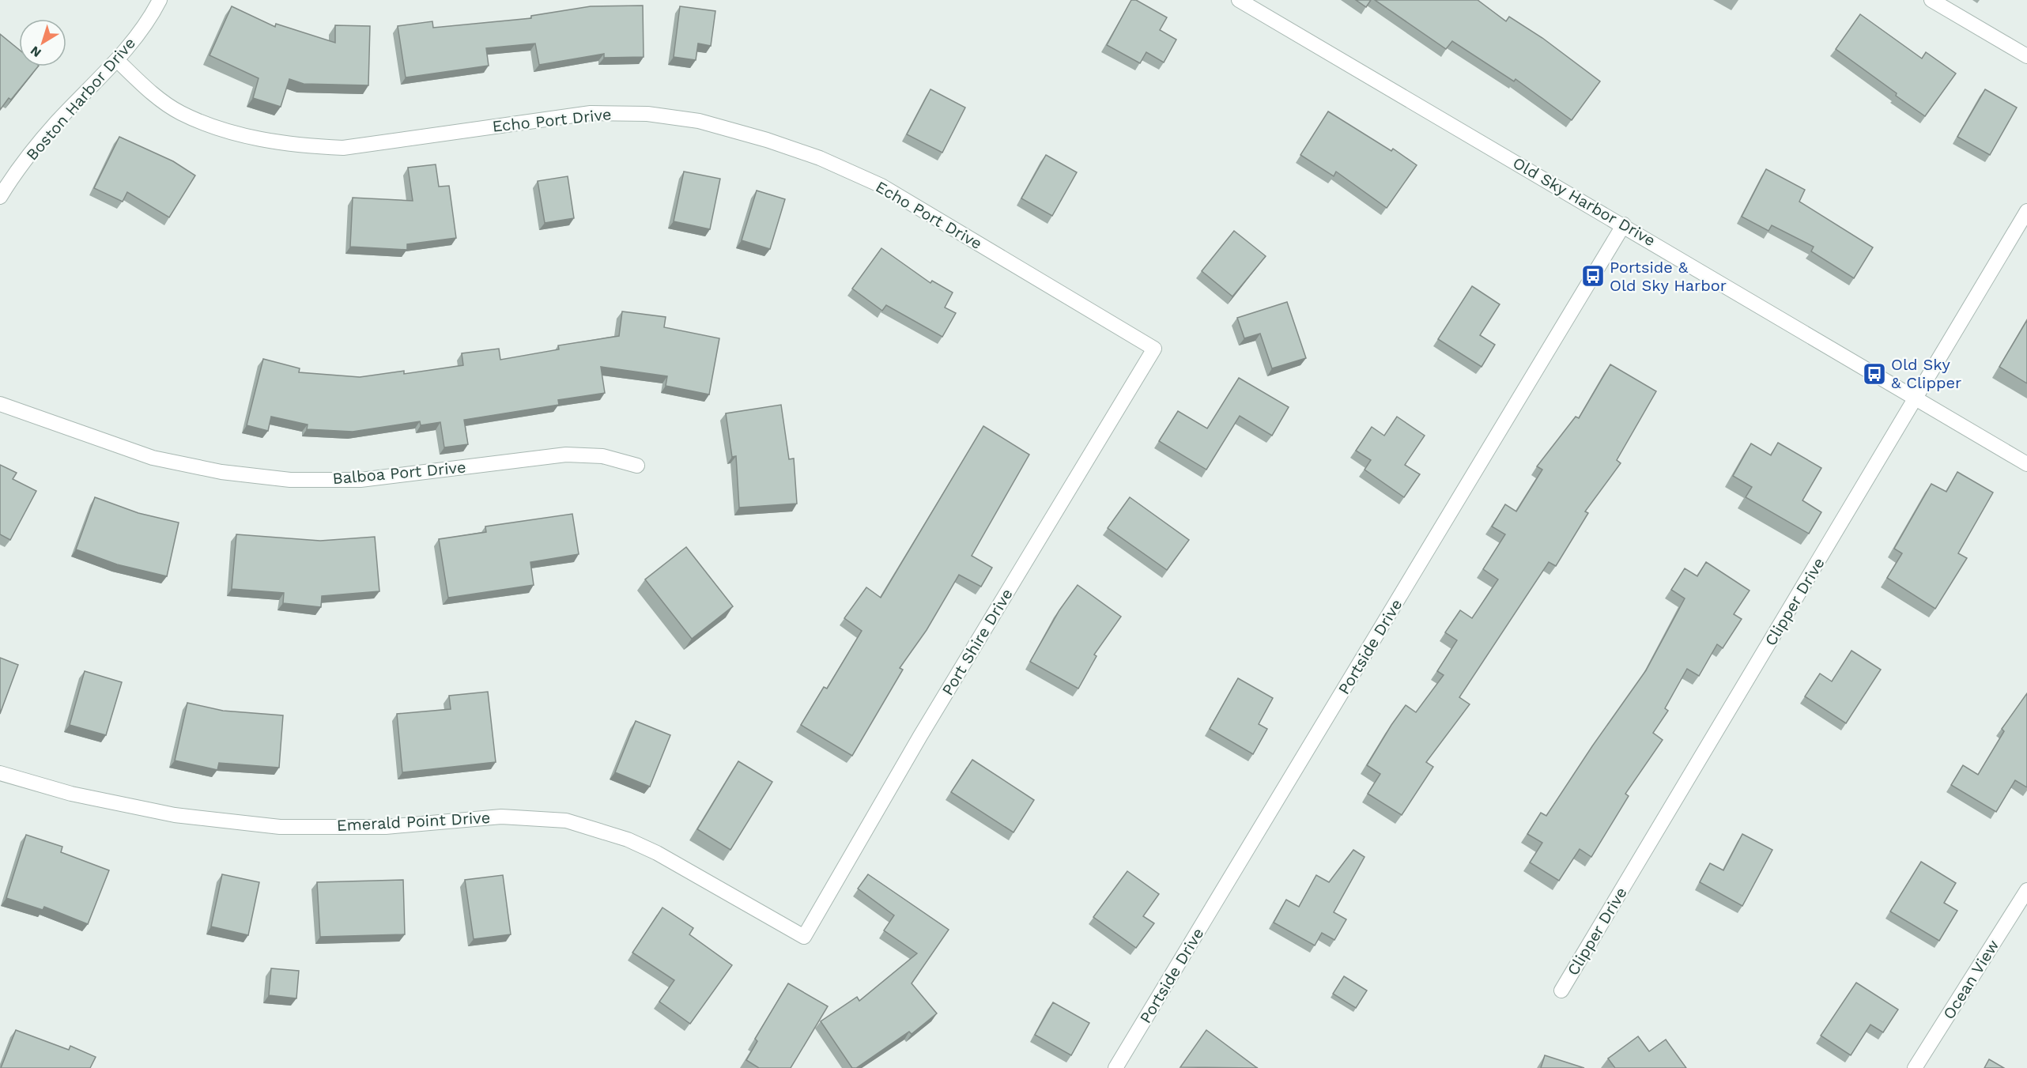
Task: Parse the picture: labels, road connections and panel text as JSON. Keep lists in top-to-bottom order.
{
  "streets": {
    "street": [
      "Boston Harbor Drive",
      "Echo Port Drive",
      "Old Sky Harbor Drive",
      "Balboa Port Drive",
      "Clipper Drive",
      "Port Shire Drive",
      "Portside Drive",
      "Emerald Point Drive",
      "Ocean View"
    ]
  },
  "crossings": [
    ["Boston Harbor Drive", "Echo Port Drive"],
    ["Echo Port Drive", "Port Shire Drive"],
    ["Old Sky Harbor Drive", "Clipper Drive"],
    ["Old Sky Harbor Drive", "Portside Drive"],
    ["Port Shire Drive", "Emerald Point Drive"]
  ],
  "places": {
    "bus stop": ["Portside & Old Sky Harbor", "Old Sky & Clipper"]
  },
  "north": "bottom left"
}
